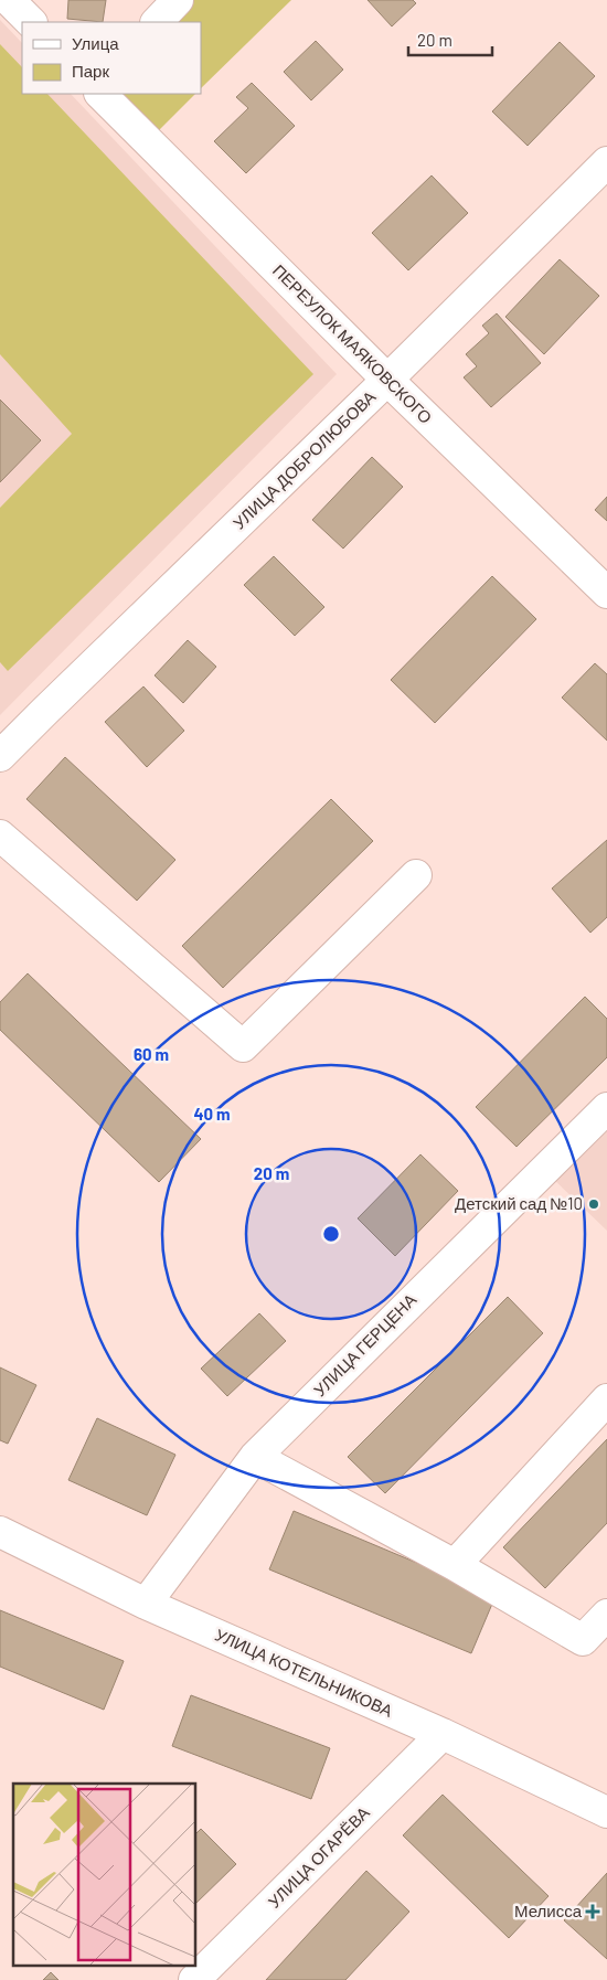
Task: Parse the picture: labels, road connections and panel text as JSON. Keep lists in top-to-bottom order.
{
  "streets": {
    "street": [
      "ПЕРЕУЛОК МАЯКОВСКОГО",
      "УЛИЦА ДОБРОЛЮБОВА",
      "УЛИЦА ГЕРЦЕНА",
      "УЛИЦА КОТЕЛЬНИКОВА",
      "УЛИЦА ОГАРЁВА"
    ]
  },
  "crossings": [
    ["ПЕРЕУЛОК МАЯКОВСКОГО", "УЛИЦА ДОБРОЛЮБОВА"],
    ["УЛИЦА ГЕРЦЕНА", "УЛИЦА КОТЕЛЬНИКОВА"],
    ["УЛИЦА КОТЕЛЬНИКОВА", "УЛИЦА ОГАРЁВА"]
  ],
  "places": {
    "other": ["Детский сад №10"],
    "health": ["Мелисса"]
  },
  "legend": ["Улица", "Парк"],
  "scale_bar": "20 m",
  "rings": ["60 m", "40 m", "20 m"]
}
